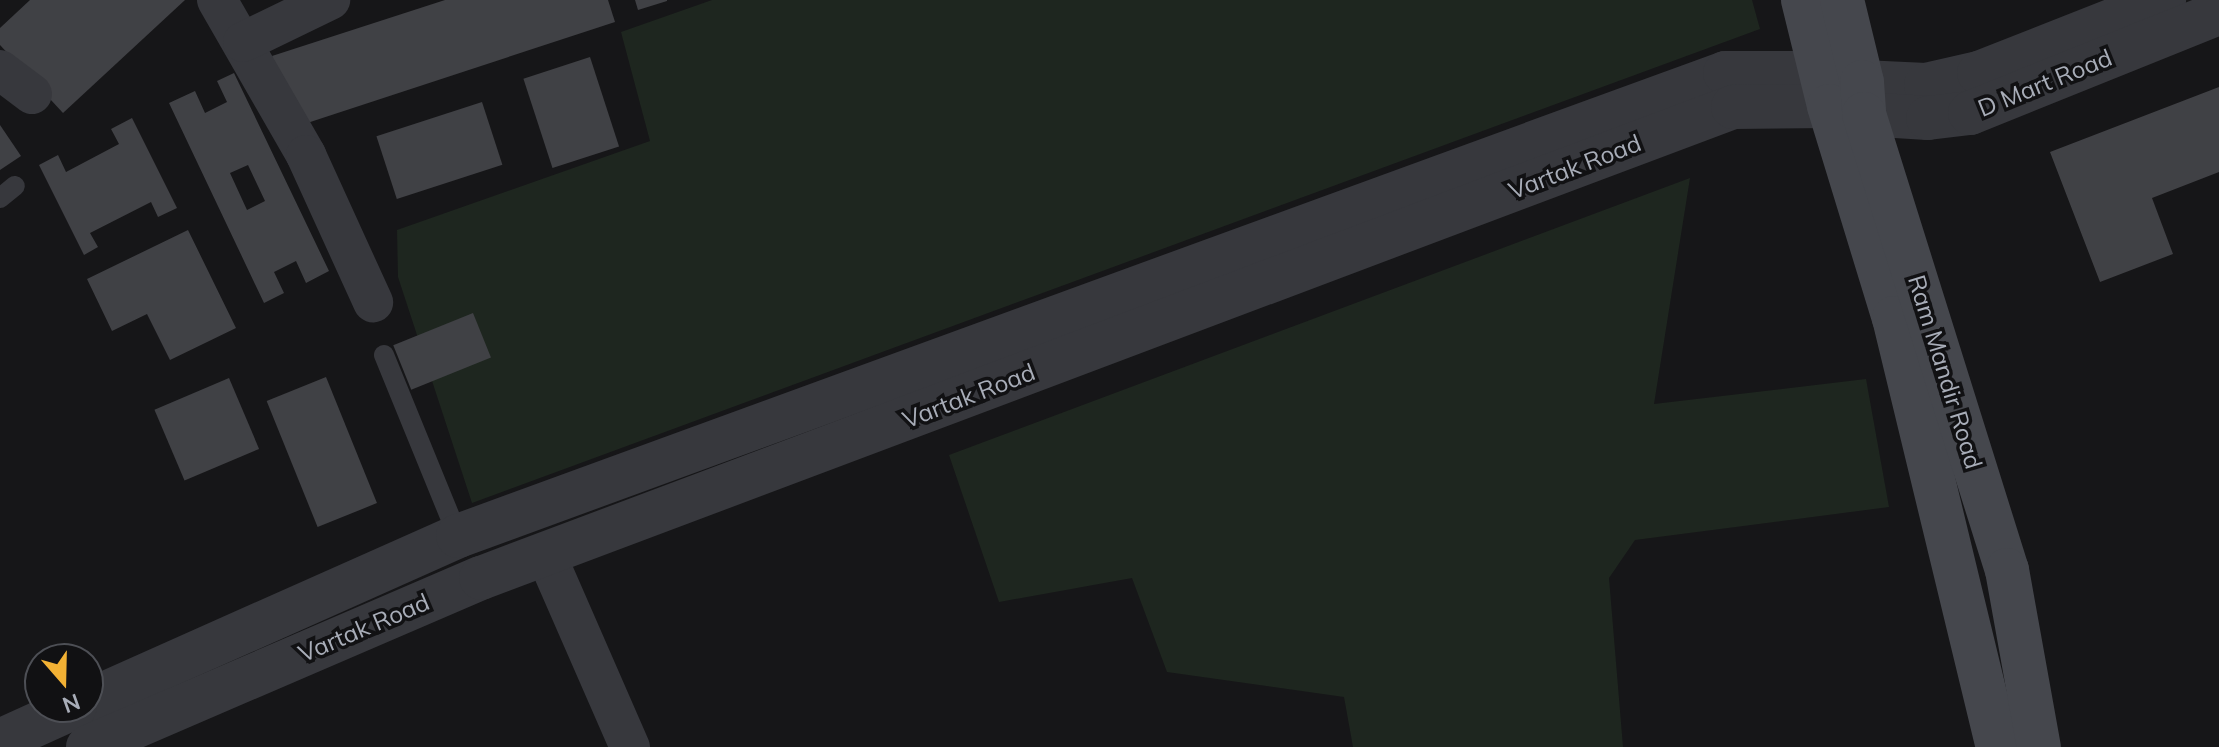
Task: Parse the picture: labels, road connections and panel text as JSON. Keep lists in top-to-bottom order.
{
  "streets": {
    "main road": ["Ram Mandir Road"],
    "street": ["D Mart Road", "Vartak Road"]
  },
  "crossings": [
    ["D Mart Road", "Vartak Road"],
    ["D Mart Road", "Ram Mandir Road"],
    ["Vartak Road", "Ram Mandir Road"]
  ],
  "north": "bottom"
}
